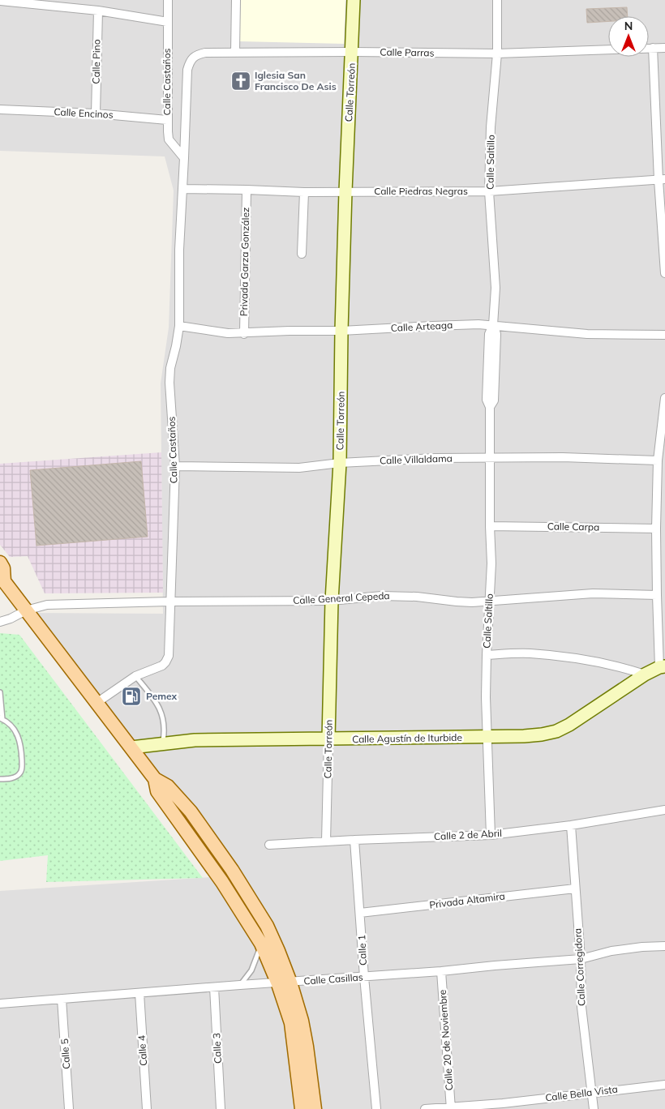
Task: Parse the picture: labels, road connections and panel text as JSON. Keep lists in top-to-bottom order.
{
  "streets": {
    "street": [
      "Calle Parras",
      "Calle Pino",
      "Calle Castaños",
      "Calle Torreón",
      "Calle Encinos",
      "Calle Saltillo",
      "Calle Piedras Negras",
      "Privada Garza González",
      "Calle Arteaga",
      "Calle Villaldama",
      "Calle Carpa",
      "Calle General Cepeda",
      "Calle Agustín de Iturbide",
      "Calle 2 de Abril",
      "Privada Altamira",
      "Calle 1",
      "Calle Corregidora",
      "Calle Casillas",
      "Calle 20 de Noviembre",
      "Calle 3",
      "Calle 4",
      "Calle 5",
      "Calle Bella Vista"
    ]
  },
  "crossings": [
    ["Calle Parras", "Calle Castaños"],
    ["Calle Parras", "Calle Torreón"],
    ["Calle Parras", "Calle Saltillo"],
    ["Calle Pino", "Calle Encinos"],
    ["Calle Castaños", "Calle Encinos"],
    ["Calle Castaños", "Calle Piedras Negras"],
    ["Calle Castaños", "Calle Arteaga"],
    ["Calle Castaños", "Calle Villaldama"],
    ["Calle Castaños", "Calle General Cepeda"],
    ["Calle Torreón", "Calle Piedras Negras"],
    ["Calle Torreón", "Calle Arteaga"],
    ["Calle Torreón", "Calle Villaldama"],
    ["Calle Torreón", "Calle General Cepeda"],
    ["Calle Torreón", "Calle Agustín de Iturbide"],
    ["Calle Torreón", "Calle 2 de Abril"],
    ["Calle Saltillo", "Calle Piedras Negras"],
    ["Calle Saltillo", "Calle Arteaga"],
    ["Calle Saltillo", "Calle Villaldama"],
    ["Calle Saltillo", "Calle Carpa"],
    ["Calle Saltillo", "Calle General Cepeda"],
    ["Calle Saltillo", "Calle Agustín de Iturbide"],
    ["Calle Saltillo", "Calle 2 de Abril"],
    ["Calle Piedras Negras", "Privada Garza González"],
    ["Privada Garza González", "Calle Arteaga"],
    ["Calle 2 de Abril", "Calle 1"],
    ["Calle 2 de Abril", "Calle Corregidora"],
    ["Privada Altamira", "Calle 1"],
    ["Privada Altamira", "Calle Corregidora"],
    ["Calle 1", "Calle Casillas"],
    ["Calle Corregidora", "Calle Casillas"],
    ["Calle Corregidora", "Calle Bella Vista"],
    ["Calle Casillas", "Calle 20 de Noviembre"],
    ["Calle Casillas", "Calle 3"],
    ["Calle Casillas", "Calle 4"],
    ["Calle Casillas", "Calle 5"],
    ["Calle 20 de Noviembre", "Calle Bella Vista"]
  ],
  "places": {
    "church": ["Iglesia San Francisco De Asis"],
    "fuel station": ["Pemex"]
  },
  "north": "top"
}
